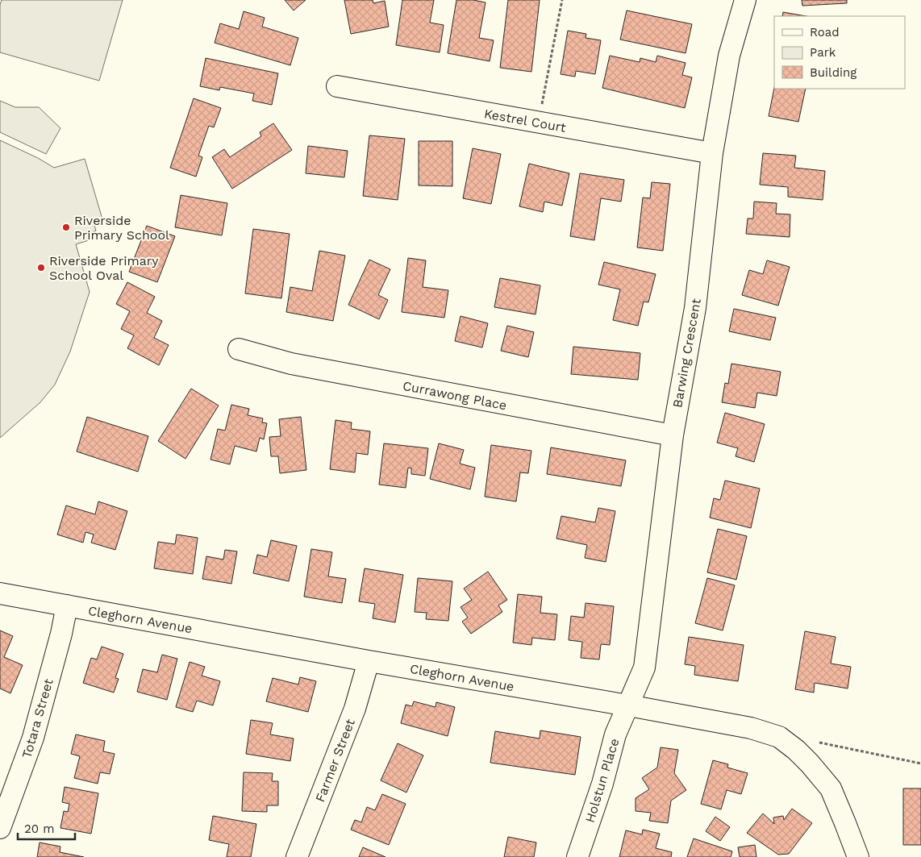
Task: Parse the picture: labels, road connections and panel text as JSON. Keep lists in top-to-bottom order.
{
  "streets": {
    "street": [
      "Kestrel Court",
      "Barwing Crescent",
      "Currawong Place",
      "Cleghorn Avenue",
      "Totara Street",
      "Farmer Street",
      "Holstun Place"
    ]
  },
  "crossings": [
    ["Kestrel Court", "Barwing Crescent"],
    ["Barwing Crescent", "Currawong Place"],
    ["Barwing Crescent", "Cleghorn Avenue"],
    ["Barwing Crescent", "Holstun Place"],
    ["Cleghorn Avenue", "Totara Street"],
    ["Cleghorn Avenue", "Farmer Street"],
    ["Cleghorn Avenue", "Holstun Place"]
  ],
  "places": ["Riverside Primary School", "Riverside Primary School Oval"],
  "legend": ["Road", "Park", "Building"],
  "scale_bar": "20 m"
}
